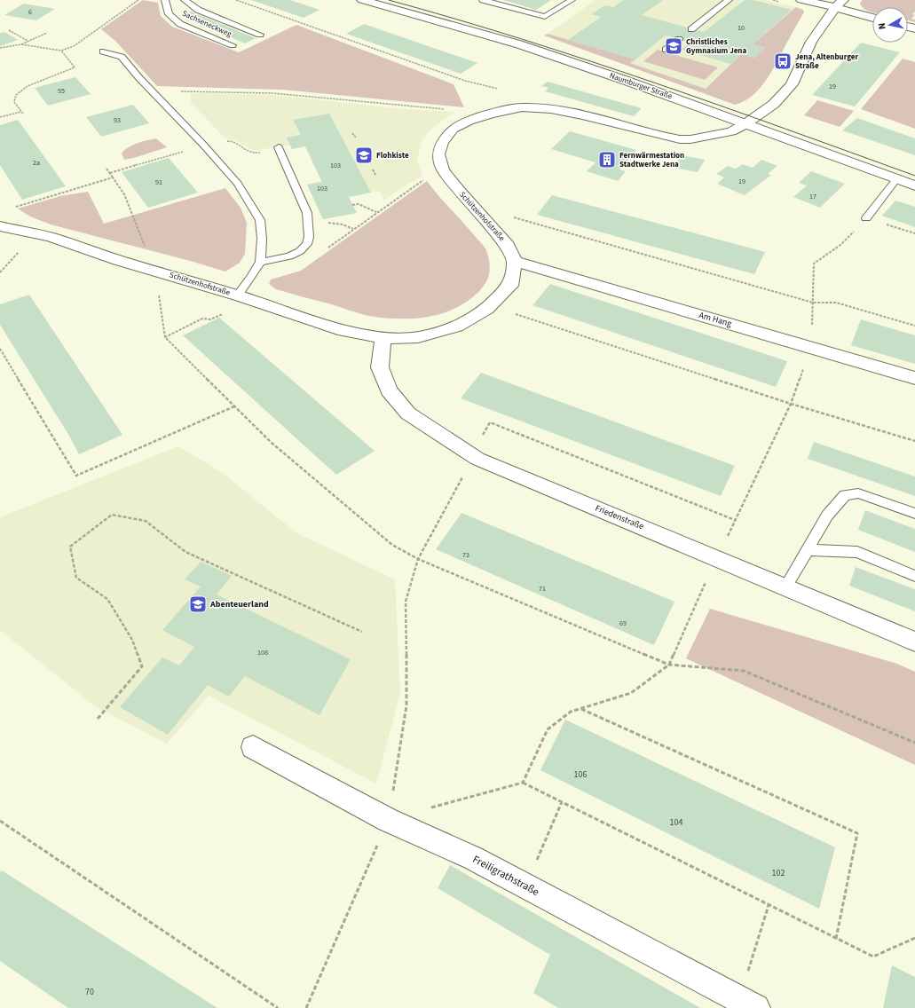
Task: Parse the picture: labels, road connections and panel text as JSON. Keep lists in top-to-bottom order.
{
  "streets": {
    "street": [
      "Naumburger Straße",
      "Schützenhofstraße",
      "Am Hang",
      "Friedenstraße",
      "Freiligrathstraße"
    ],
    "lane": ["Sachseneckweg"]
  },
  "crossings": [
    ["Naumburger Straße", "Schützenhofstraße"],
    ["Schützenhofstraße", "Am Hang"],
    ["Schützenhofstraße", "Friedenstraße"]
  ],
  "places": {
    "school or university": ["Christliches Gymnasium Jena", "Flohkiste", "Abenteuerland"],
    "bus stop": ["Jena, Altenburger Straße"],
    "building": ["Fernwärmestation Stadtwerke Jena"]
  },
  "house_numbers": [
    "6",
    "10",
    "19",
    "95",
    "93",
    "2a",
    "103",
    "19",
    "91",
    "103",
    "17",
    "73",
    "71",
    "69",
    "108",
    "106",
    "104",
    "102",
    "70"
  ],
  "north": "left"
}
